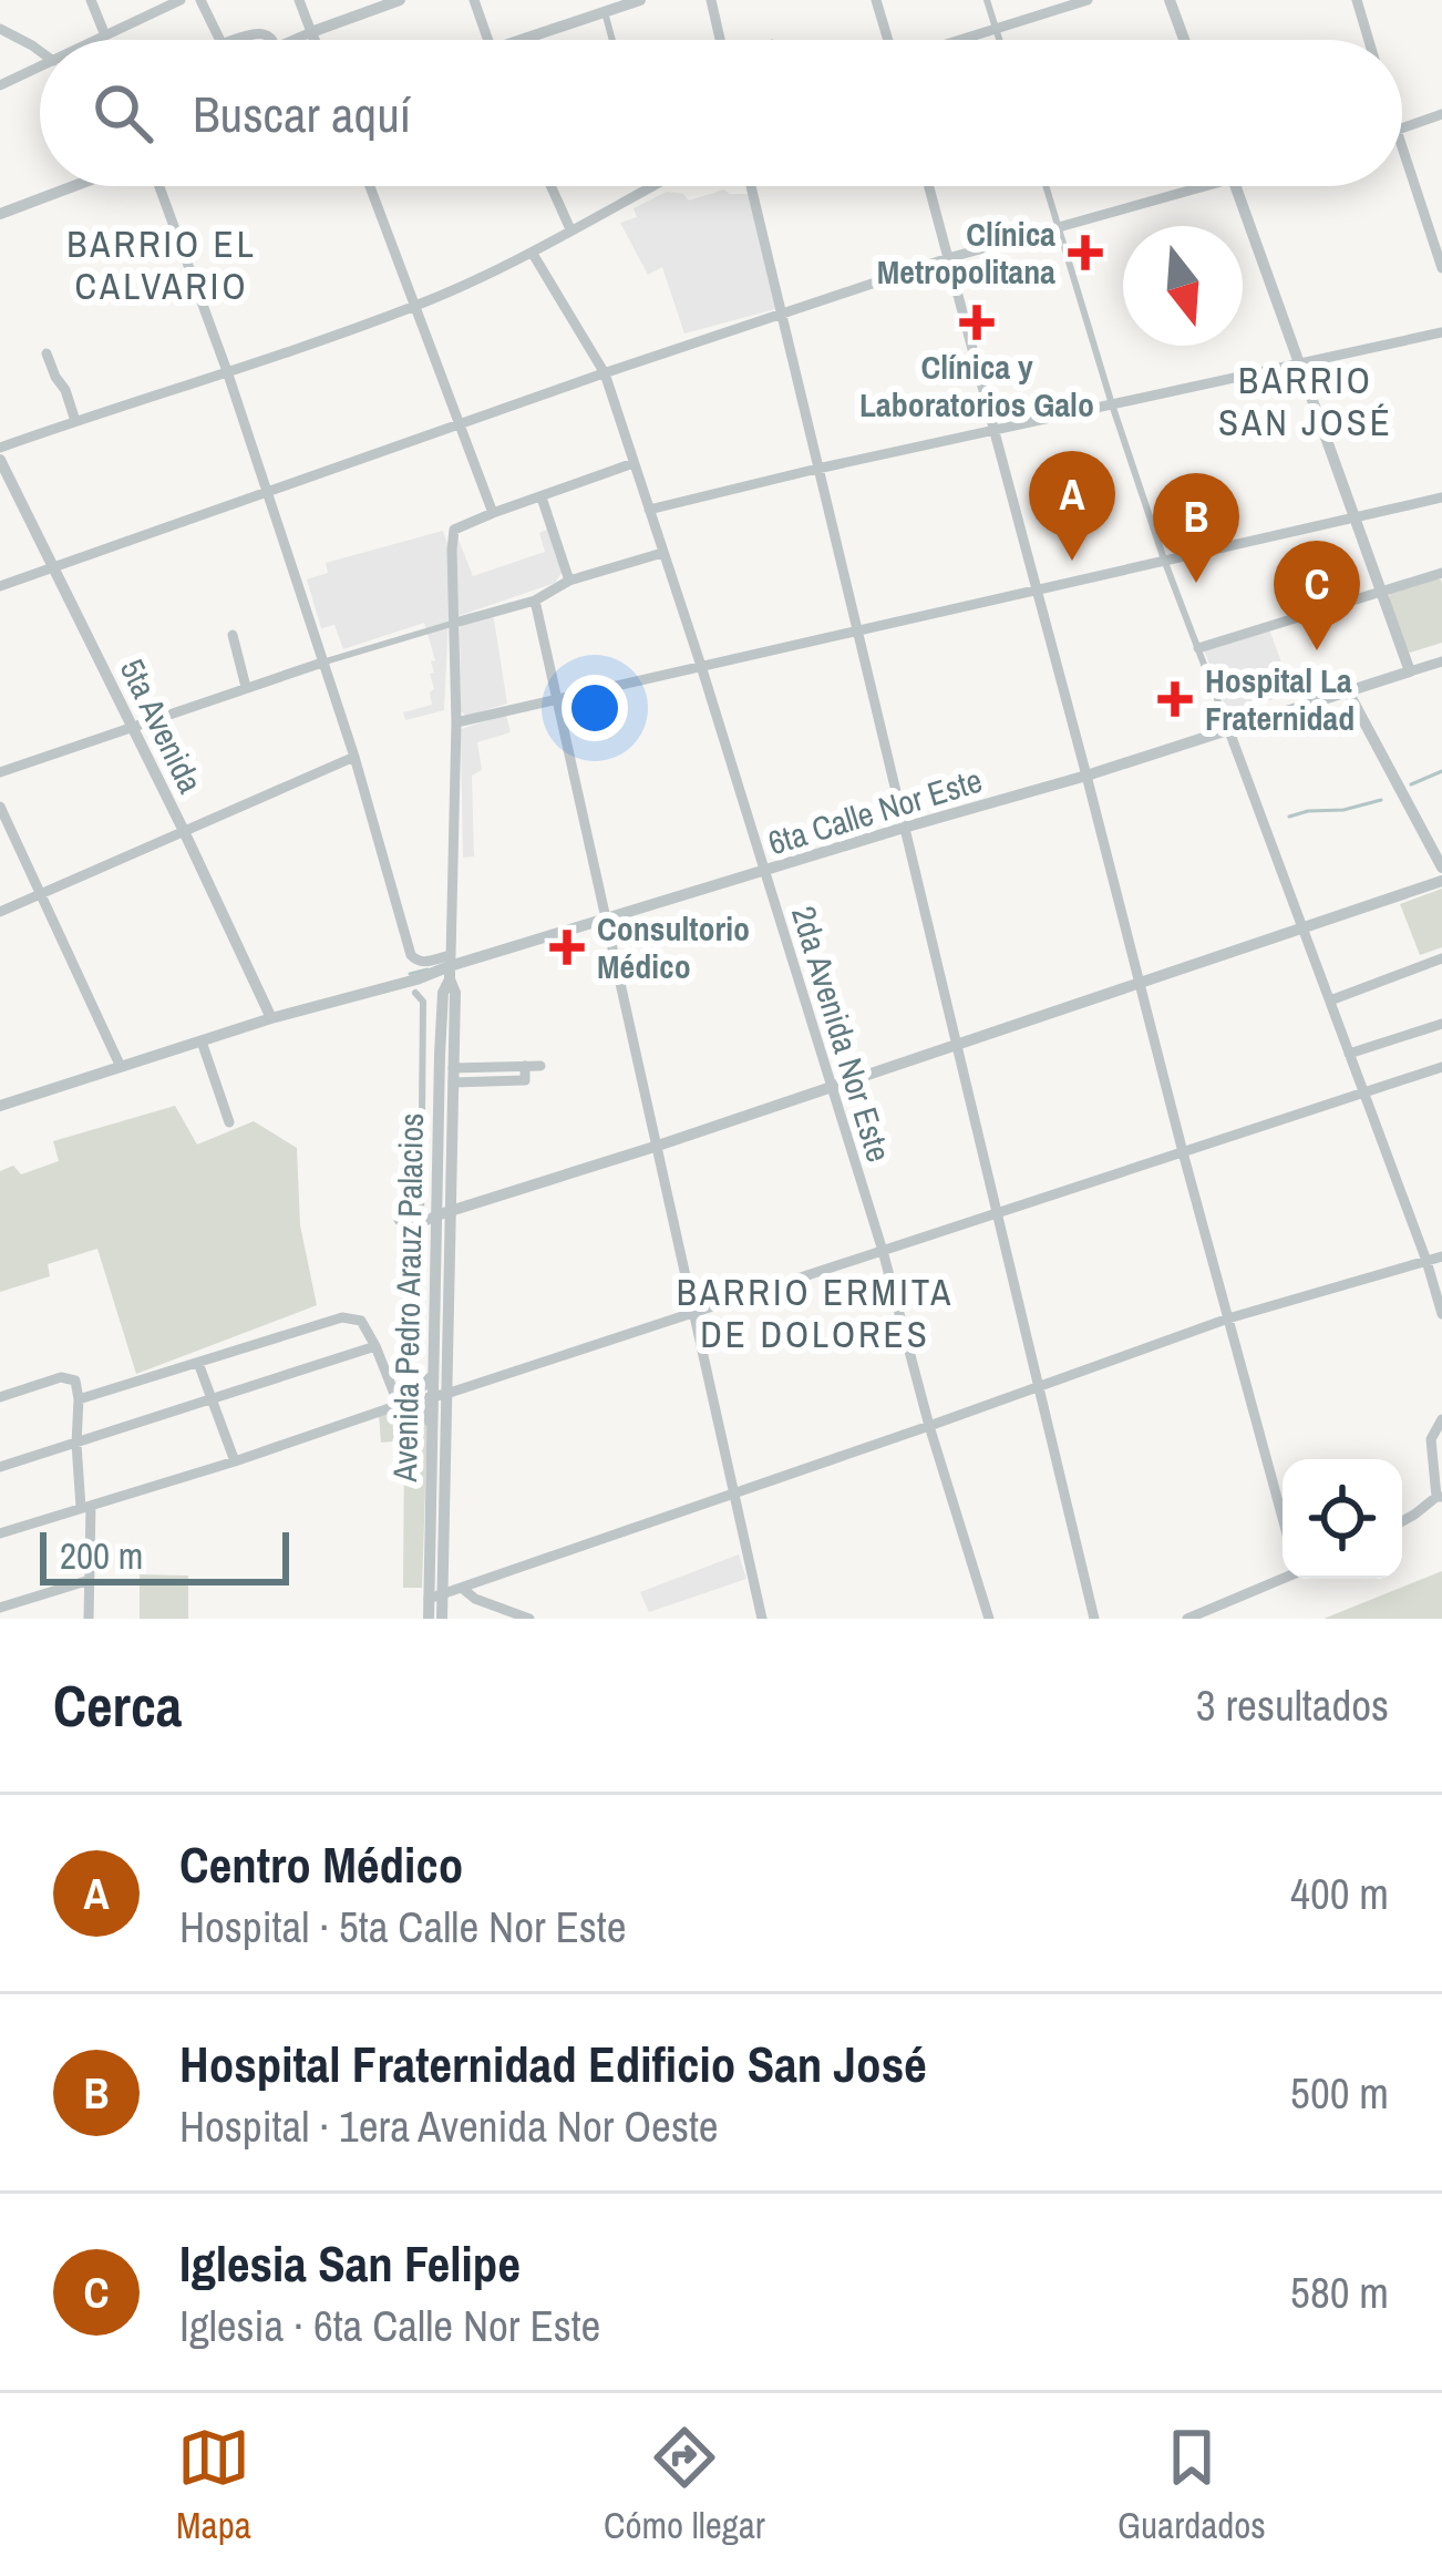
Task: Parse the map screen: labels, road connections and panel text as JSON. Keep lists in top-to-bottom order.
{
  "streets": {
    "street": [
      "5ta Avenida",
      "6ta Calle Nor Este",
      "2da Avenida Nor Este",
      "Avenida Pedro Arauz Palacios"
    ]
  },
  "crossings": [
    ["5ta Avenida", "6ta Calle Nor Este"],
    ["6ta Calle Nor Este", "2da Avenida Nor Este"],
    ["6ta Calle Nor Este", "Avenida Pedro Arauz Palacios"]
  ],
  "districts": ["BARRIO EL CALVARIO", "BARRIO SAN JOSÉ", "BARRIO ERMITA DE DOLORES"],
  "places": {
    "health": [
      "Clínica Metropolitana",
      "Clínica y Laboratorios Galo",
      "Hospital La Fraternidad",
      "Consultorio Médico"
    ]
  },
  "scale_bar": "200 m",
  "north": "bottom",
  "page": {
    "search": "Buscar aquí",
    "pins": ["A", "B", "C"],
    "scale": "200 m",
    "heading": ["Cerca", "3 resultados"],
    "list": [
      {
        "mark": "A",
        "name": "Centro Médico",
        "note": "Hospital · 5ta Calle Nor Este",
        "value": "400 m"
      },
      {
        "mark": "B",
        "name": "Hospital Fraternidad Edificio San José",
        "note": "Hospital · 1era Avenida Nor Oeste",
        "value": "500 m"
      },
      {
        "mark": "C",
        "name": "Iglesia San Felipe",
        "note": "Iglesia · 6ta Calle Nor Este",
        "value": "580 m"
      }
    ],
    "nav": ["Mapa", "Cómo llegar", "Guardados"]
  }
}
